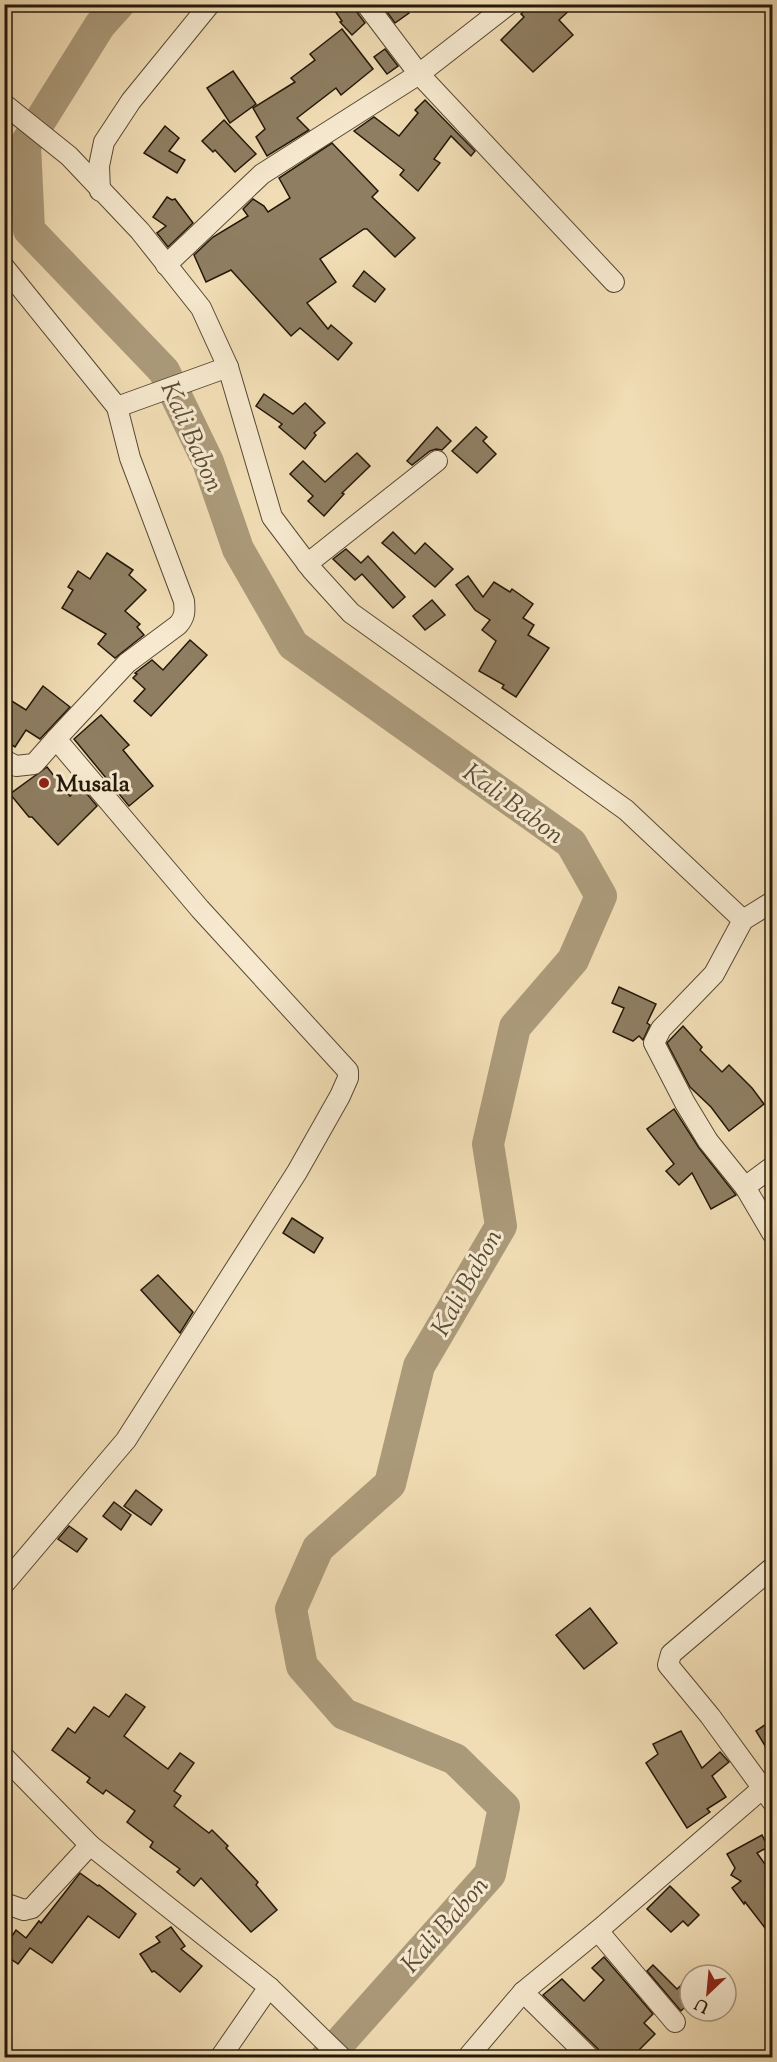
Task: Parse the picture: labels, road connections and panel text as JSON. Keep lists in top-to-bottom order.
{
  "water": ["Kali Babon"],
  "places": ["Musala"],
  "north": "bottom left"
}
